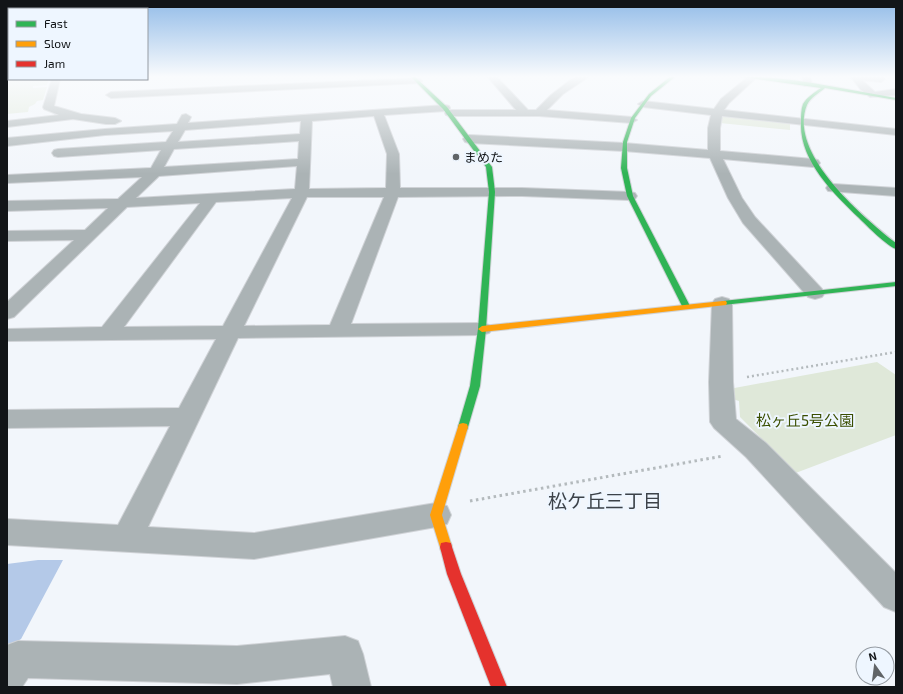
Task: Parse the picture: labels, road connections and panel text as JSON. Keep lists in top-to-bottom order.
{
  "districts": ["松ケ丘三丁目"],
  "parks": ["松ヶ丘5号公園"],
  "places": ["まめた"],
  "legend": ["Fast", "Slow", "Jam"],
  "north": "top"
}
